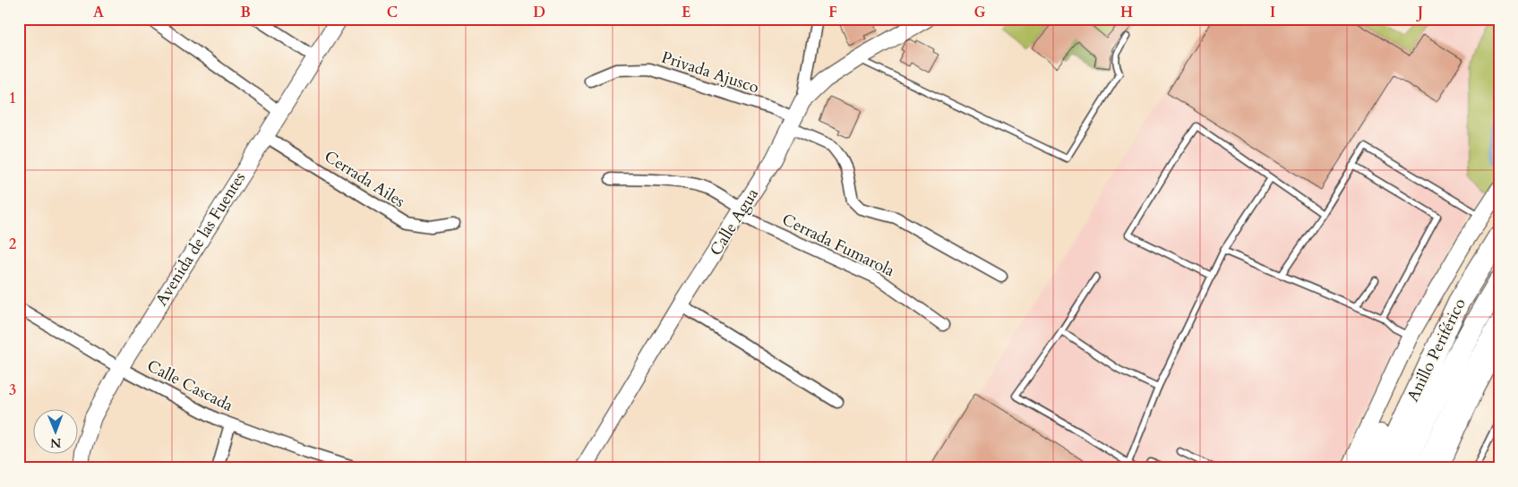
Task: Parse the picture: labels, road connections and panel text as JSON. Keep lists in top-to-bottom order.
{
  "streets": {
    "highway": ["Anillo Periférico"],
    "street": [
      "Privada Ajusco",
      "Cerrada Ailes",
      "Calle Agua",
      "Avenida de las Fuentes",
      "Cerrada Fumarola",
      "Calle Cascada"
    ]
  },
  "crossings": [
    ["Privada Ajusco", "Calle Agua"],
    ["Cerrada Ailes", "Avenida de las Fuentes"],
    ["Calle Agua", "Cerrada Fumarola"],
    ["Avenida de las Fuentes", "Calle Cascada"]
  ],
  "north": "bottom",
  "grid": {
    "columns": [
      "A",
      "B",
      "C",
      "D",
      "E",
      "F",
      "G",
      "H",
      "I",
      "J"
    ],
    "rows": ["1", "2", "3"]
  }
}
